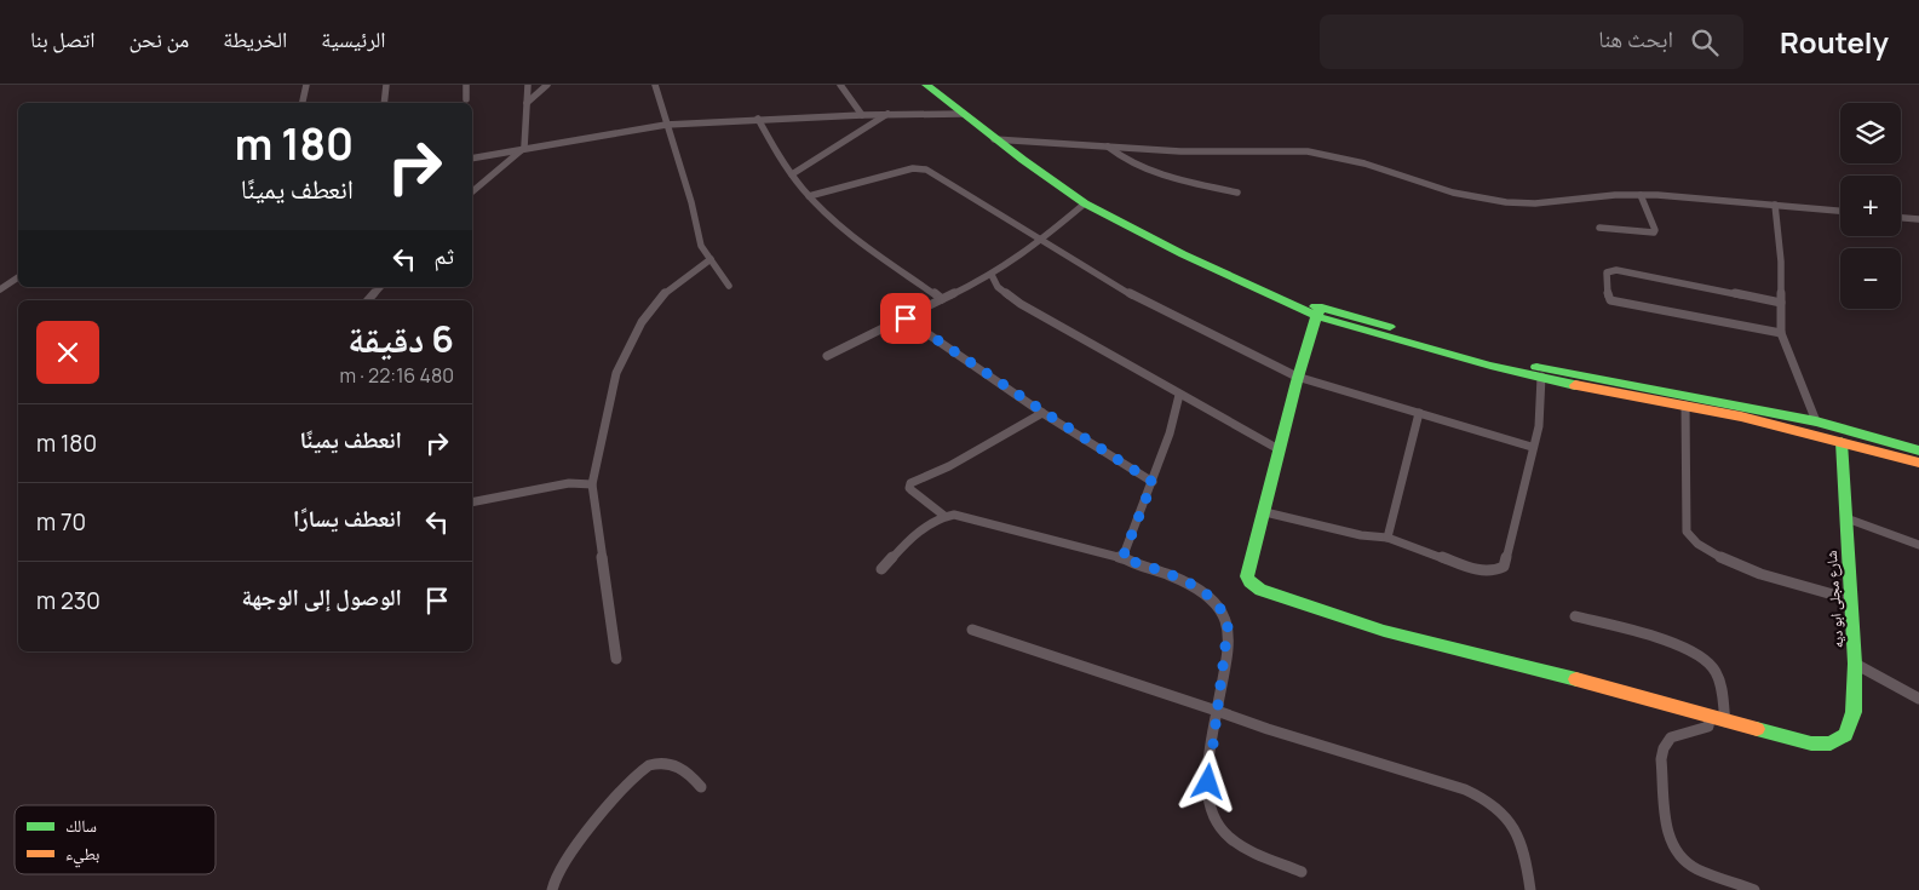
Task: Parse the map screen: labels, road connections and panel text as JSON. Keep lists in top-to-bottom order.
{
  "streets": {
    "main road": ["شارع مجلى ابو ديه"]
  },
  "legend": ["سالك", "بطيء"],
  "page": {
    "header": "Routely",
    "search": "ابحث هنا",
    "nav": [
      "الرئيسية",
      "الخريطة",
      "من نحن",
      "اتصل بنا"
    ],
    "map_buttons": ["+", "−"],
    "turn": ["180 m", "انعطف يمينًا"],
    "then": "ثم",
    "heading": ["6 دقيقة", "480 m · 22:16"],
    "list": [
      {
        "name": "انعطف يمينًا",
        "value": "180 m"
      },
      {
        "name": "انعطف يسارًا",
        "value": "70 m"
      },
      {
        "name": "الوصول إلى الوجهة",
        "value": "230 m"
      }
    ]
  }
}
